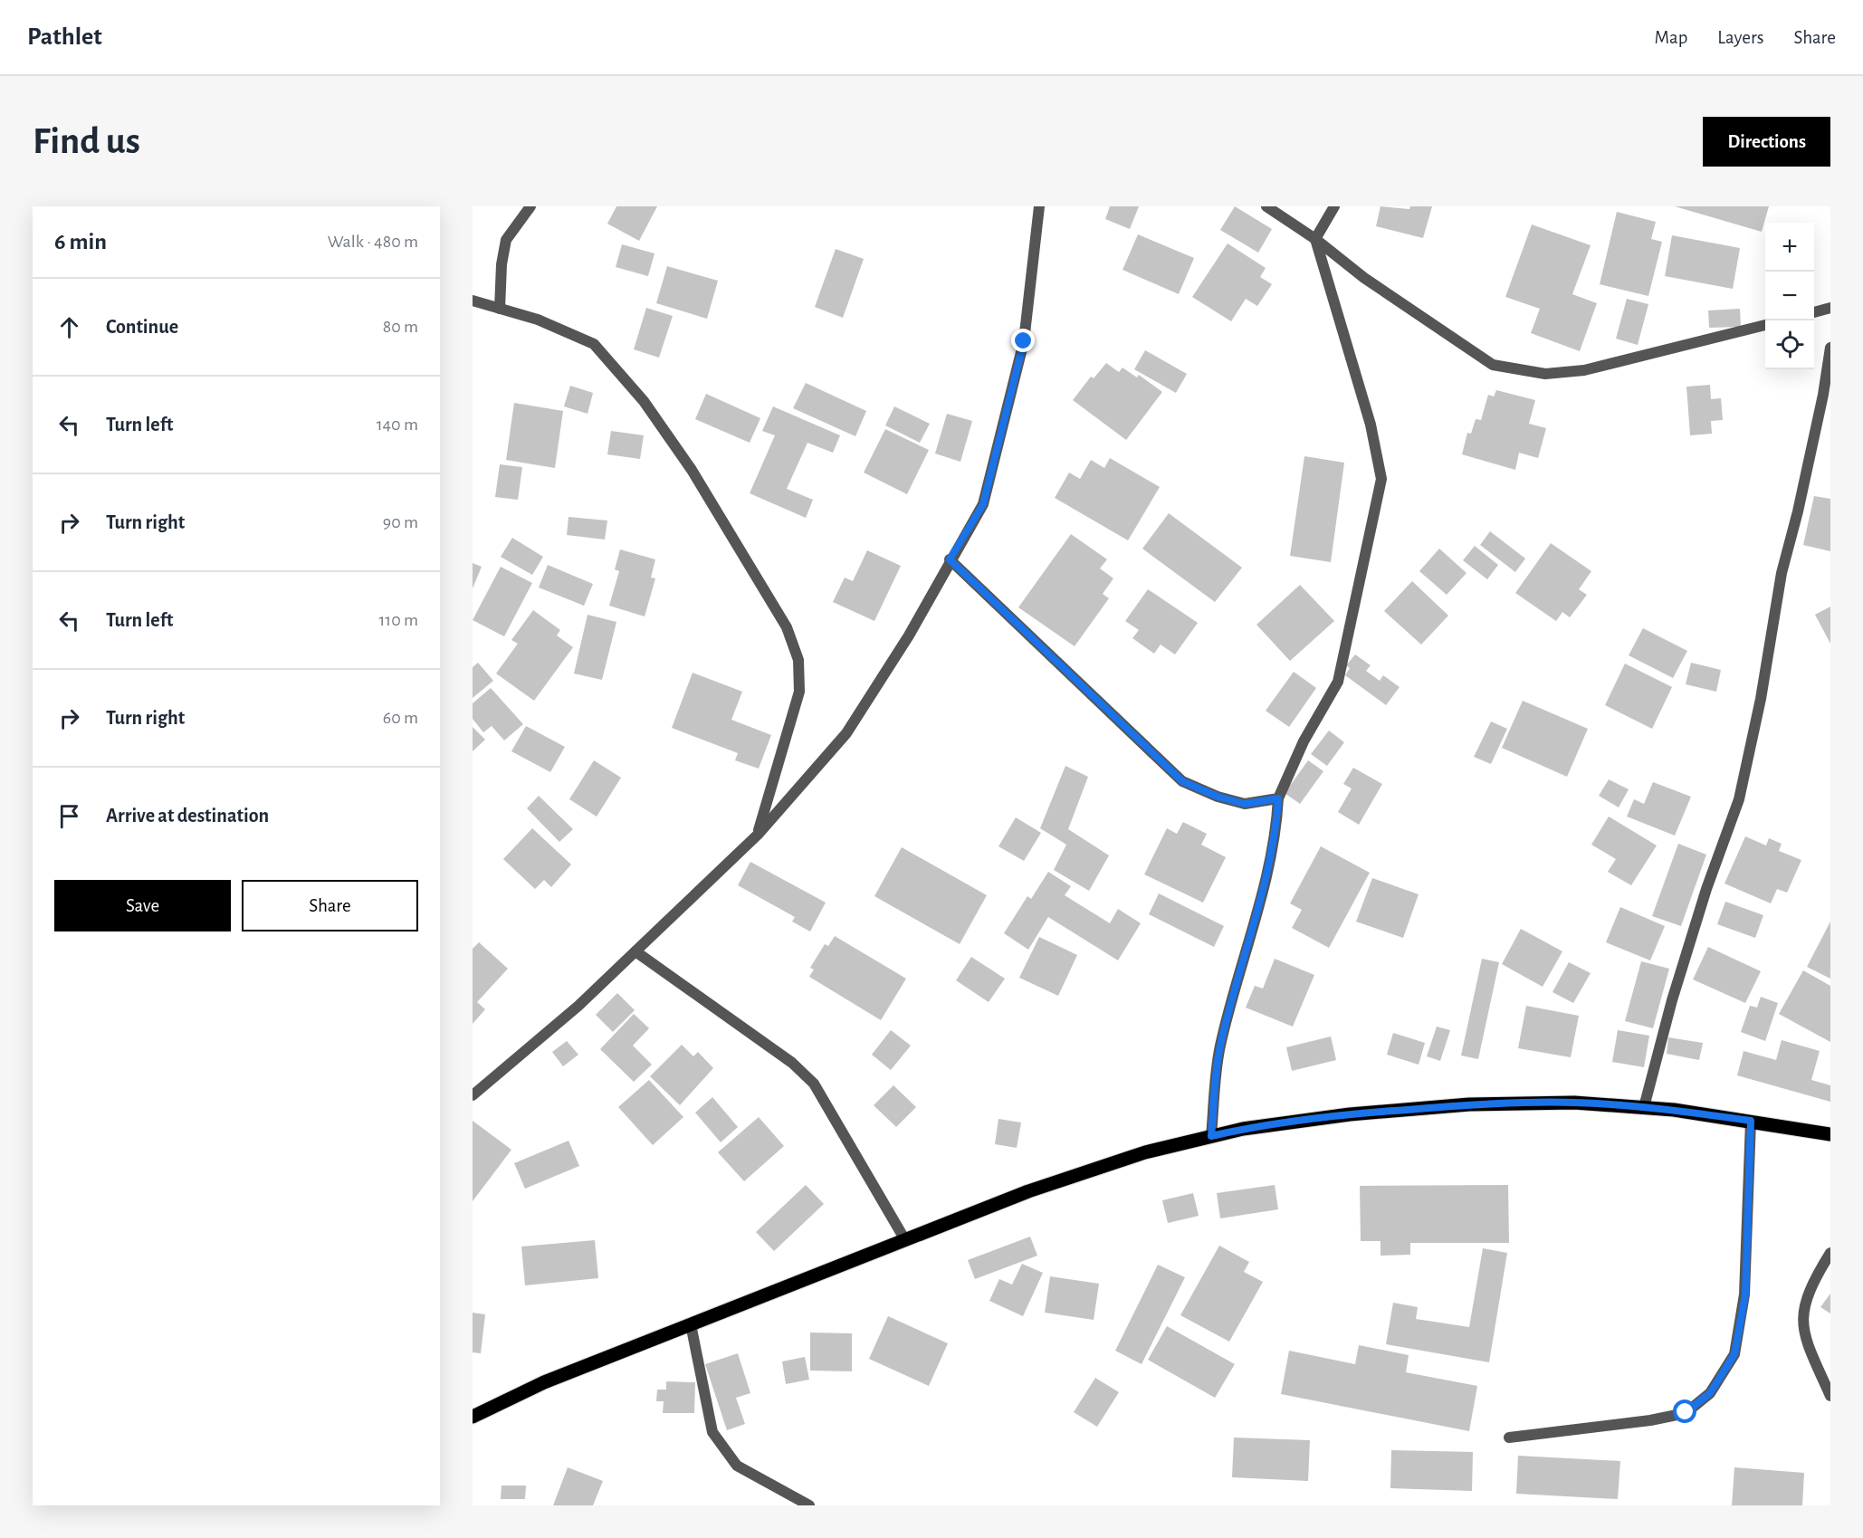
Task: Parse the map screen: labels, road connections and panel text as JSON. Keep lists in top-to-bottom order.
{
  "page": {
    "header": "Pathlet",
    "nav": ["Map", "Layers", "Share"],
    "buttons": [
      "Directions",
      ["Save", "Share"]
    ],
    "title": "Find us",
    "heading": ["6 min", "Walk · 480 m"],
    "map_buttons": ["+", "−"],
    "list": [
      ["Continue", "80 m"],
      ["Turn left", "140 m"],
      ["Turn right", "90 m"],
      ["Turn left", "110 m"],
      ["Turn right", "60 m"],
      "Arrive at destination"
    ]
  }
}
